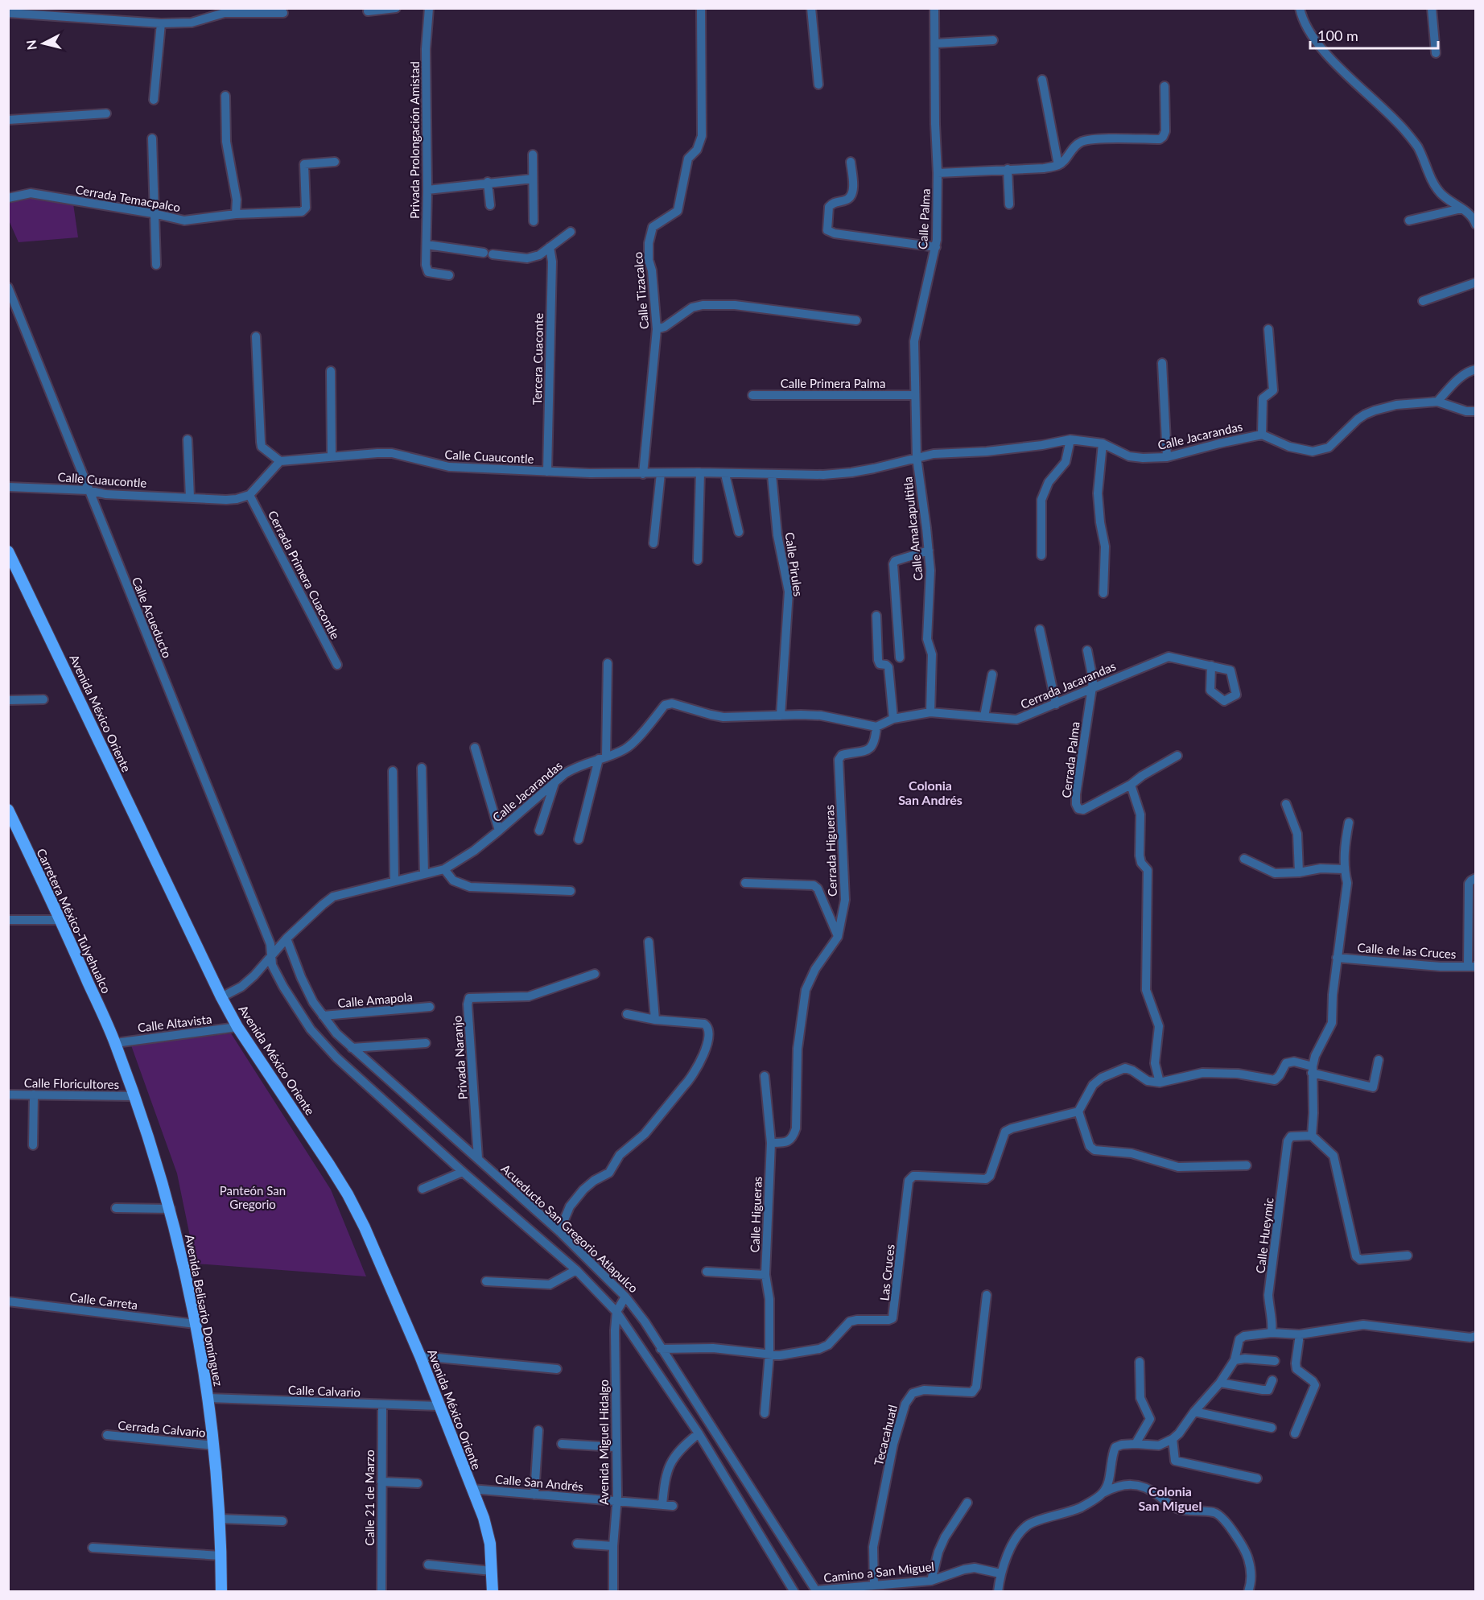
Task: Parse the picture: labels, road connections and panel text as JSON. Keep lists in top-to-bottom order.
{
  "streets": {
    "main road": ["Avenida México Oriente", "Carretera México-Tulyehualco", "Avenida Belisario Domínguez"],
    "street": [
      "Privada Prolongación Amistad",
      "Cerrada Temacpalco",
      "Calle Palma",
      "Calle Tizacalco",
      "Tercera Cuaconte",
      "Calle Primera Palma",
      "Calle Jacarandas",
      "Calle Cuaucontle",
      "Calle Amalcapultitla",
      "Calle Pirules",
      "Cerrada Primera Cuacontle",
      "Calle Acueducto",
      "Cerrada Jacarandas",
      "Cerrada Palma",
      "Cerrada Higueras",
      "Calle de las Cruces",
      "Calle Amapola",
      "Calle Altavista",
      "Privada Naranjo",
      "Calle Floricultores",
      "Calle Higueras",
      "Acueducto San Gregorio Atlapulco",
      "Calle Hueymic",
      "Las Cruces",
      "Calle Carreta",
      "Calle Calvario",
      "Cerrada Calvario",
      "Tecacahuatl",
      "Avenida Miguel Hidalgo",
      "Calle San Andrés",
      "Calle 21 de Marzo",
      "Camino a San Miguel"
    ]
  },
  "crossings": [
    ["Calle Palma", "Calle Primera Palma"],
    ["Calle Palma", "Calle Jacarandas"],
    ["Calle Palma", "Calle Amalcapultitla"],
    ["Calle Tizacalco", "Calle Cuaucontle"],
    ["Tercera Cuaconte", "Calle Cuaucontle"],
    ["Calle Jacarandas", "Calle Cuaucontle"],
    ["Calle Jacarandas", "Calle Amalcapultitla"],
    ["Calle Jacarandas", "Calle Pirules"],
    ["Calle Jacarandas", "Cerrada Higueras"],
    ["Calle Jacarandas", "Calle Altavista"],
    ["Calle Jacarandas", "Acueducto San Gregorio Atlapulco"],
    ["Calle Cuaucontle", "Calle Pirules"],
    ["Calle Cuaucontle", "Cerrada Primera Cuacontle"],
    ["Calle Cuaucontle", "Calle Acueducto"],
    ["Calle Amalcapultitla", "Cerrada Jacarandas"],
    ["Calle Acueducto", "Calle Altavista"],
    ["Cerrada Jacarandas", "Cerrada Palma"],
    ["Avenida México Oriente", "Calle Altavista"],
    ["Avenida México Oriente", "Calle Calvario"],
    ["Avenida México Oriente", "Calle San Andrés"],
    ["Cerrada Higueras", "Calle Higueras"],
    ["Carretera México-Tulyehualco", "Calle Altavista"],
    ["Carretera México-Tulyehualco", "Avenida Belisario Domínguez"],
    ["Calle Amapola", "Acueducto San Gregorio Atlapulco"],
    ["Calle Altavista", "Acueducto San Gregorio Atlapulco"],
    ["Calle Altavista", "Avenida Belisario Domínguez"],
    ["Privada Naranjo", "Acueducto San Gregorio Atlapulco"],
    ["Calle Floricultores", "Avenida Belisario Domínguez"],
    ["Calle Higueras", "Las Cruces"],
    ["Acueducto San Gregorio Atlapulco", "Las Cruces"],
    ["Acueducto San Gregorio Atlapulco", "Avenida Miguel Hidalgo"],
    ["Acueducto San Gregorio Atlapulco", "Camino a San Miguel"],
    ["Calle Carreta", "Avenida Belisario Domínguez"],
    ["Avenida Belisario Domínguez", "Calle Calvario"],
    ["Avenida Belisario Domínguez", "Cerrada Calvario"],
    ["Calle Calvario", "Calle 21 de Marzo"],
    ["Tecacahuatl", "Camino a San Miguel"],
    ["Avenida Miguel Hidalgo", "Calle San Andrés"]
  ],
  "districts": ["Colonia San Andrés", "Colonia San Miguel"],
  "parks": ["Panteón San Gregorio"],
  "scale_bar": "100 m",
  "north": "left"
}
